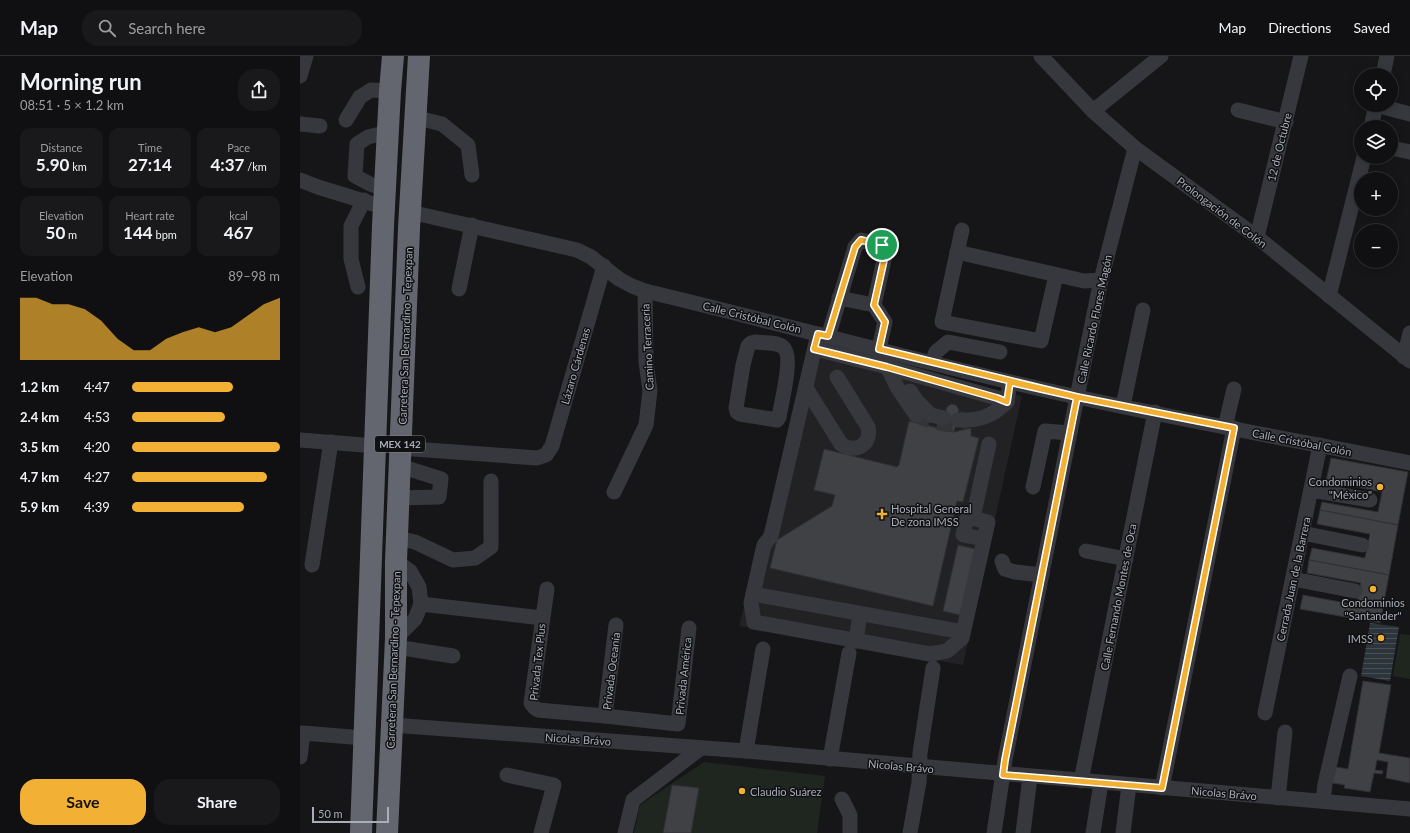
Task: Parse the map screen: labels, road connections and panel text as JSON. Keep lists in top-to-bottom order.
{
  "streets": {
    "highway": ["Carretera San Bernardino - Tepexpan", "MEX 142"],
    "street": [
      "12 de Octubre",
      "Prolongación de Colón",
      "Calle Cristóbal Colón",
      "Calle Ricardo Flores Magón",
      "Camino Terracería",
      "Lázaro Cárdenas",
      "Cerrada Juan de la Barrera",
      "Calle Fernando Montes de Oca",
      "Privada Tex Plus",
      "Privada Oceanía",
      "Privada América",
      "Nicolas Brávo"
    ]
  },
  "crossings": [
    ["12 de Octubre", "Prolongación de Colón"],
    ["Prolongación de Colón", "Calle Ricardo Flores Magón"],
    ["Calle Cristóbal Colón", "Calle Ricardo Flores Magón"],
    ["Calle Cristóbal Colón", "Carretera San Bernardino - Tepexpan"],
    ["Calle Cristóbal Colón", "Camino Terracería"],
    ["Calle Cristóbal Colón", "Lázaro Cárdenas"],
    ["Calle Cristóbal Colón", "Cerrada Juan de la Barrera"],
    ["Calle Cristóbal Colón", "Calle Fernando Montes de Oca"],
    ["Calle Ricardo Flores Magón", "Nicolas Brávo"],
    ["Carretera San Bernardino - Tepexpan", "Lázaro Cárdenas"],
    ["Carretera San Bernardino - Tepexpan", "Nicolas Brávo"],
    ["Calle Fernando Montes de Oca", "Nicolas Brávo"],
    ["Privada Tex Plus", "Privada Oceanía"],
    ["Privada Tex Plus", "Privada América"]
  ],
  "places": {
    "other": [
      "Condominios \"México\"",
      "Condominios \"Santander\"",
      "IMSS",
      "Claudio Suárez"
    ],
    "health": ["Hospital General De zona IMSS"]
  },
  "scale_bar": "50 m",
  "page": {
    "header": "Map",
    "search": "Search here",
    "nav": ["Map", "Directions", "Saved"],
    "heading": ["Morning run", "08:51 · 5 × 1.2 km"],
    "map_buttons": ["+", "−"],
    "stats": [
      ["Distance", "5.90 km"],
      ["Time", "27:14"],
      ["Pace", "4:37 /km"],
      ["Elevation", "50 m"],
      ["Heart rate", "144 bpm"],
      ["kcal", "467"]
    ],
    "chart": ["Elevation", "89–98 m"],
    "list": [
      {
        "name": "1.2 km",
        "note": "4:47"
      },
      {
        "name": "2.4 km",
        "note": "4:53"
      },
      {
        "name": "3.5 km",
        "note": "4:20"
      },
      {
        "name": "4.7 km",
        "note": "4:27"
      },
      {
        "name": "5.9 km",
        "note": "4:39"
      }
    ],
    "buttons": ["Save", "Share"],
    "scale": "50 m"
  }
}
